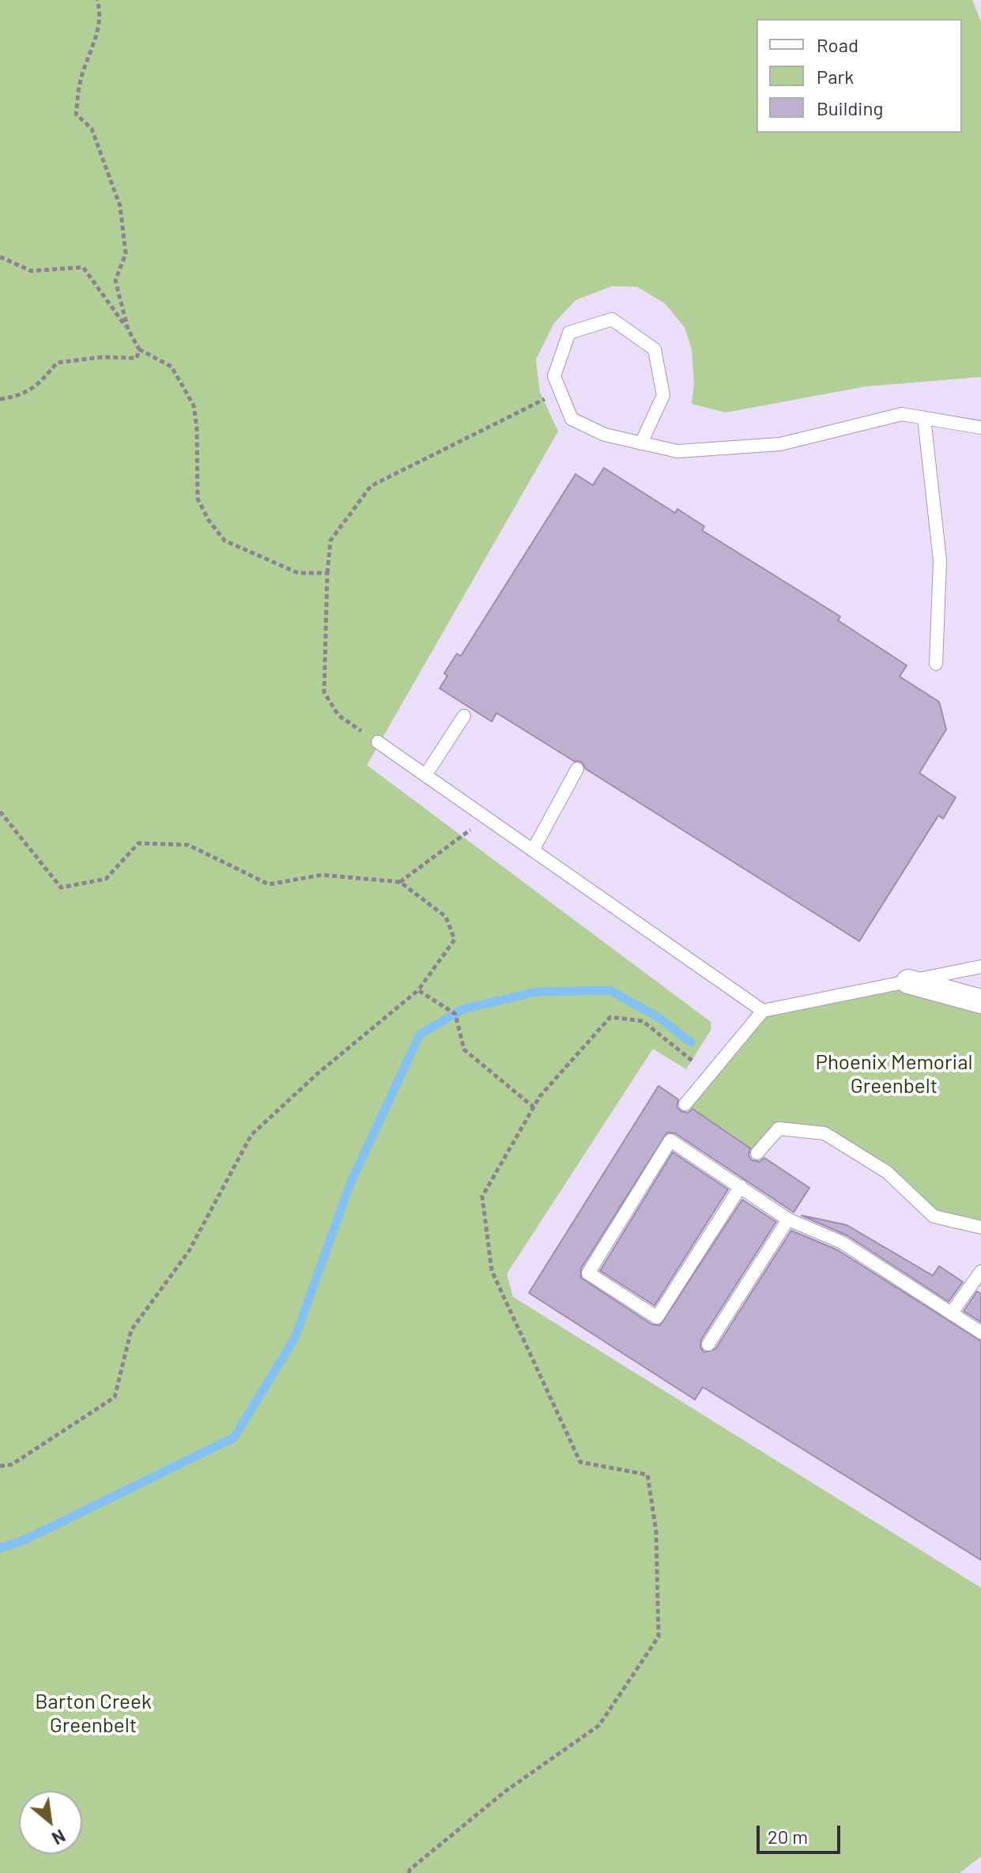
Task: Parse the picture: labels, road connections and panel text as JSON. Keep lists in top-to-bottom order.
{
  "parks": ["Phoenix Memorial Greenbelt", "Barton Creek Greenbelt"],
  "legend": ["Road", "Park", "Building"],
  "scale_bar": "20 m",
  "north": "bottom right"
}
